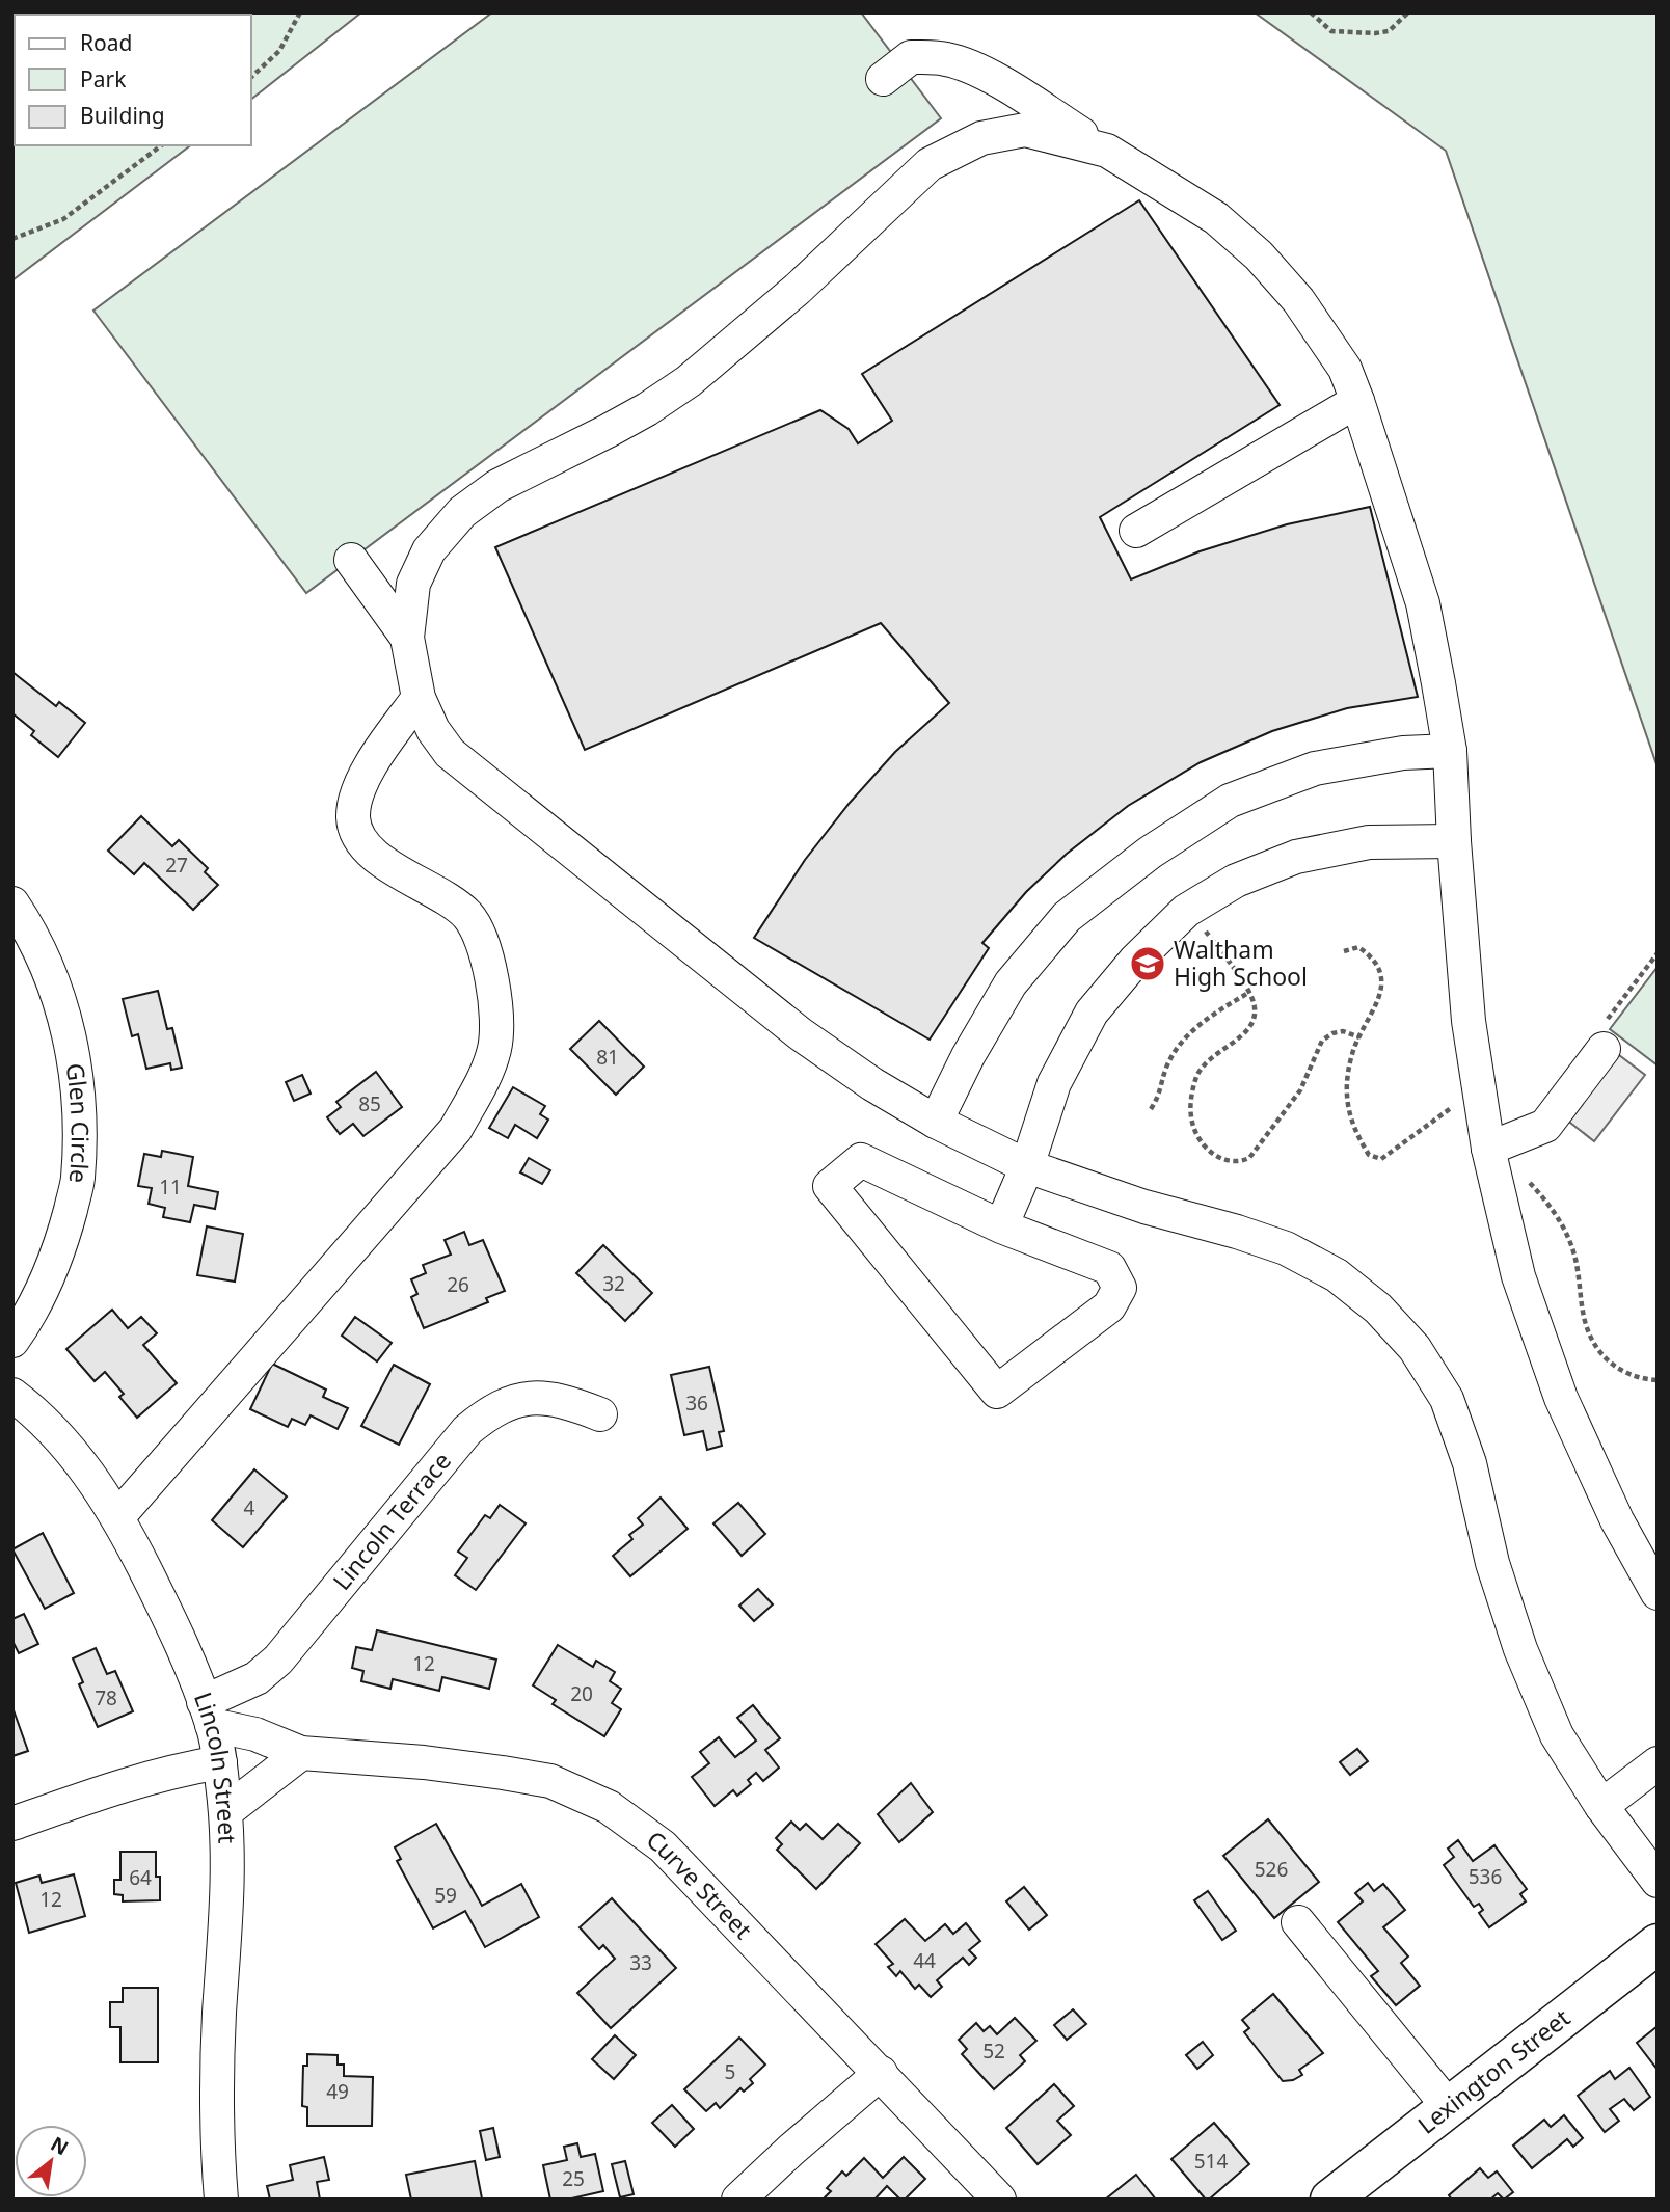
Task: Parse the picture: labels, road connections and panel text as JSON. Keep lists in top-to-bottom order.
{
  "streets": {
    "main road": ["Lexington Street"],
    "street": [
      "Glen Circle",
      "Lincoln Terrace",
      "Lincoln Street",
      "Curve Street"
    ]
  },
  "crossings": [
    ["Lincoln Terrace", "Lincoln Street"],
    ["Lincoln Terrace", "Curve Street"],
    ["Lincoln Street", "Curve Street"]
  ],
  "places": {
    "school or university": ["Waltham High School"]
  },
  "house_numbers": [
    "27",
    "81",
    "85",
    "11",
    "32",
    "26",
    "36",
    "4",
    "12",
    "20",
    "78",
    "526",
    "536",
    "64",
    "59",
    "12",
    "44",
    "33",
    "52",
    "5",
    "49",
    "514",
    "25"
  ],
  "legend": ["Road", "Park", "Building"],
  "north": "top right"
}
